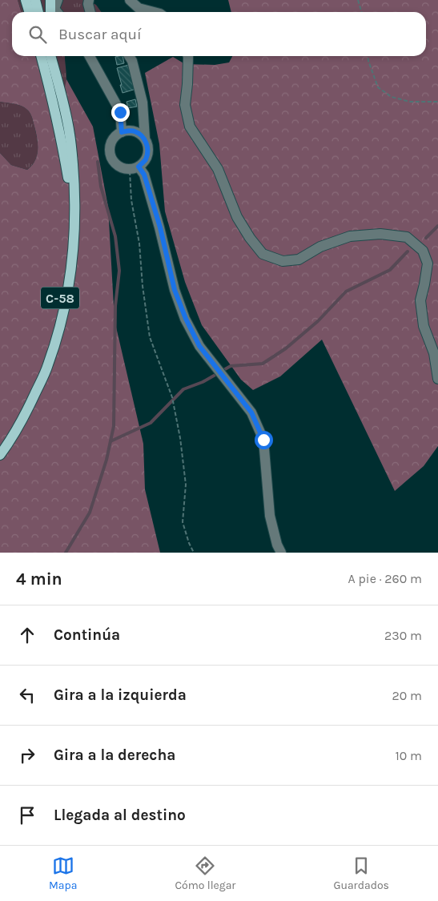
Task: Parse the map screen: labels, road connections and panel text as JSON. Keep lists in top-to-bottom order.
{
  "streets": {
    "main road": ["C-58"]
  },
  "page": {
    "search": "Buscar aquí",
    "heading": ["4 min", "A pie · 260 m"],
    "list": [
      ["Continúa", "230 m"],
      ["Gira a la izquierda", "20 m"],
      ["Gira a la derecha", "10 m"],
      "Llegada al destino"
    ],
    "nav": ["Mapa", "Cómo llegar", "Guardados"]
  }
}
